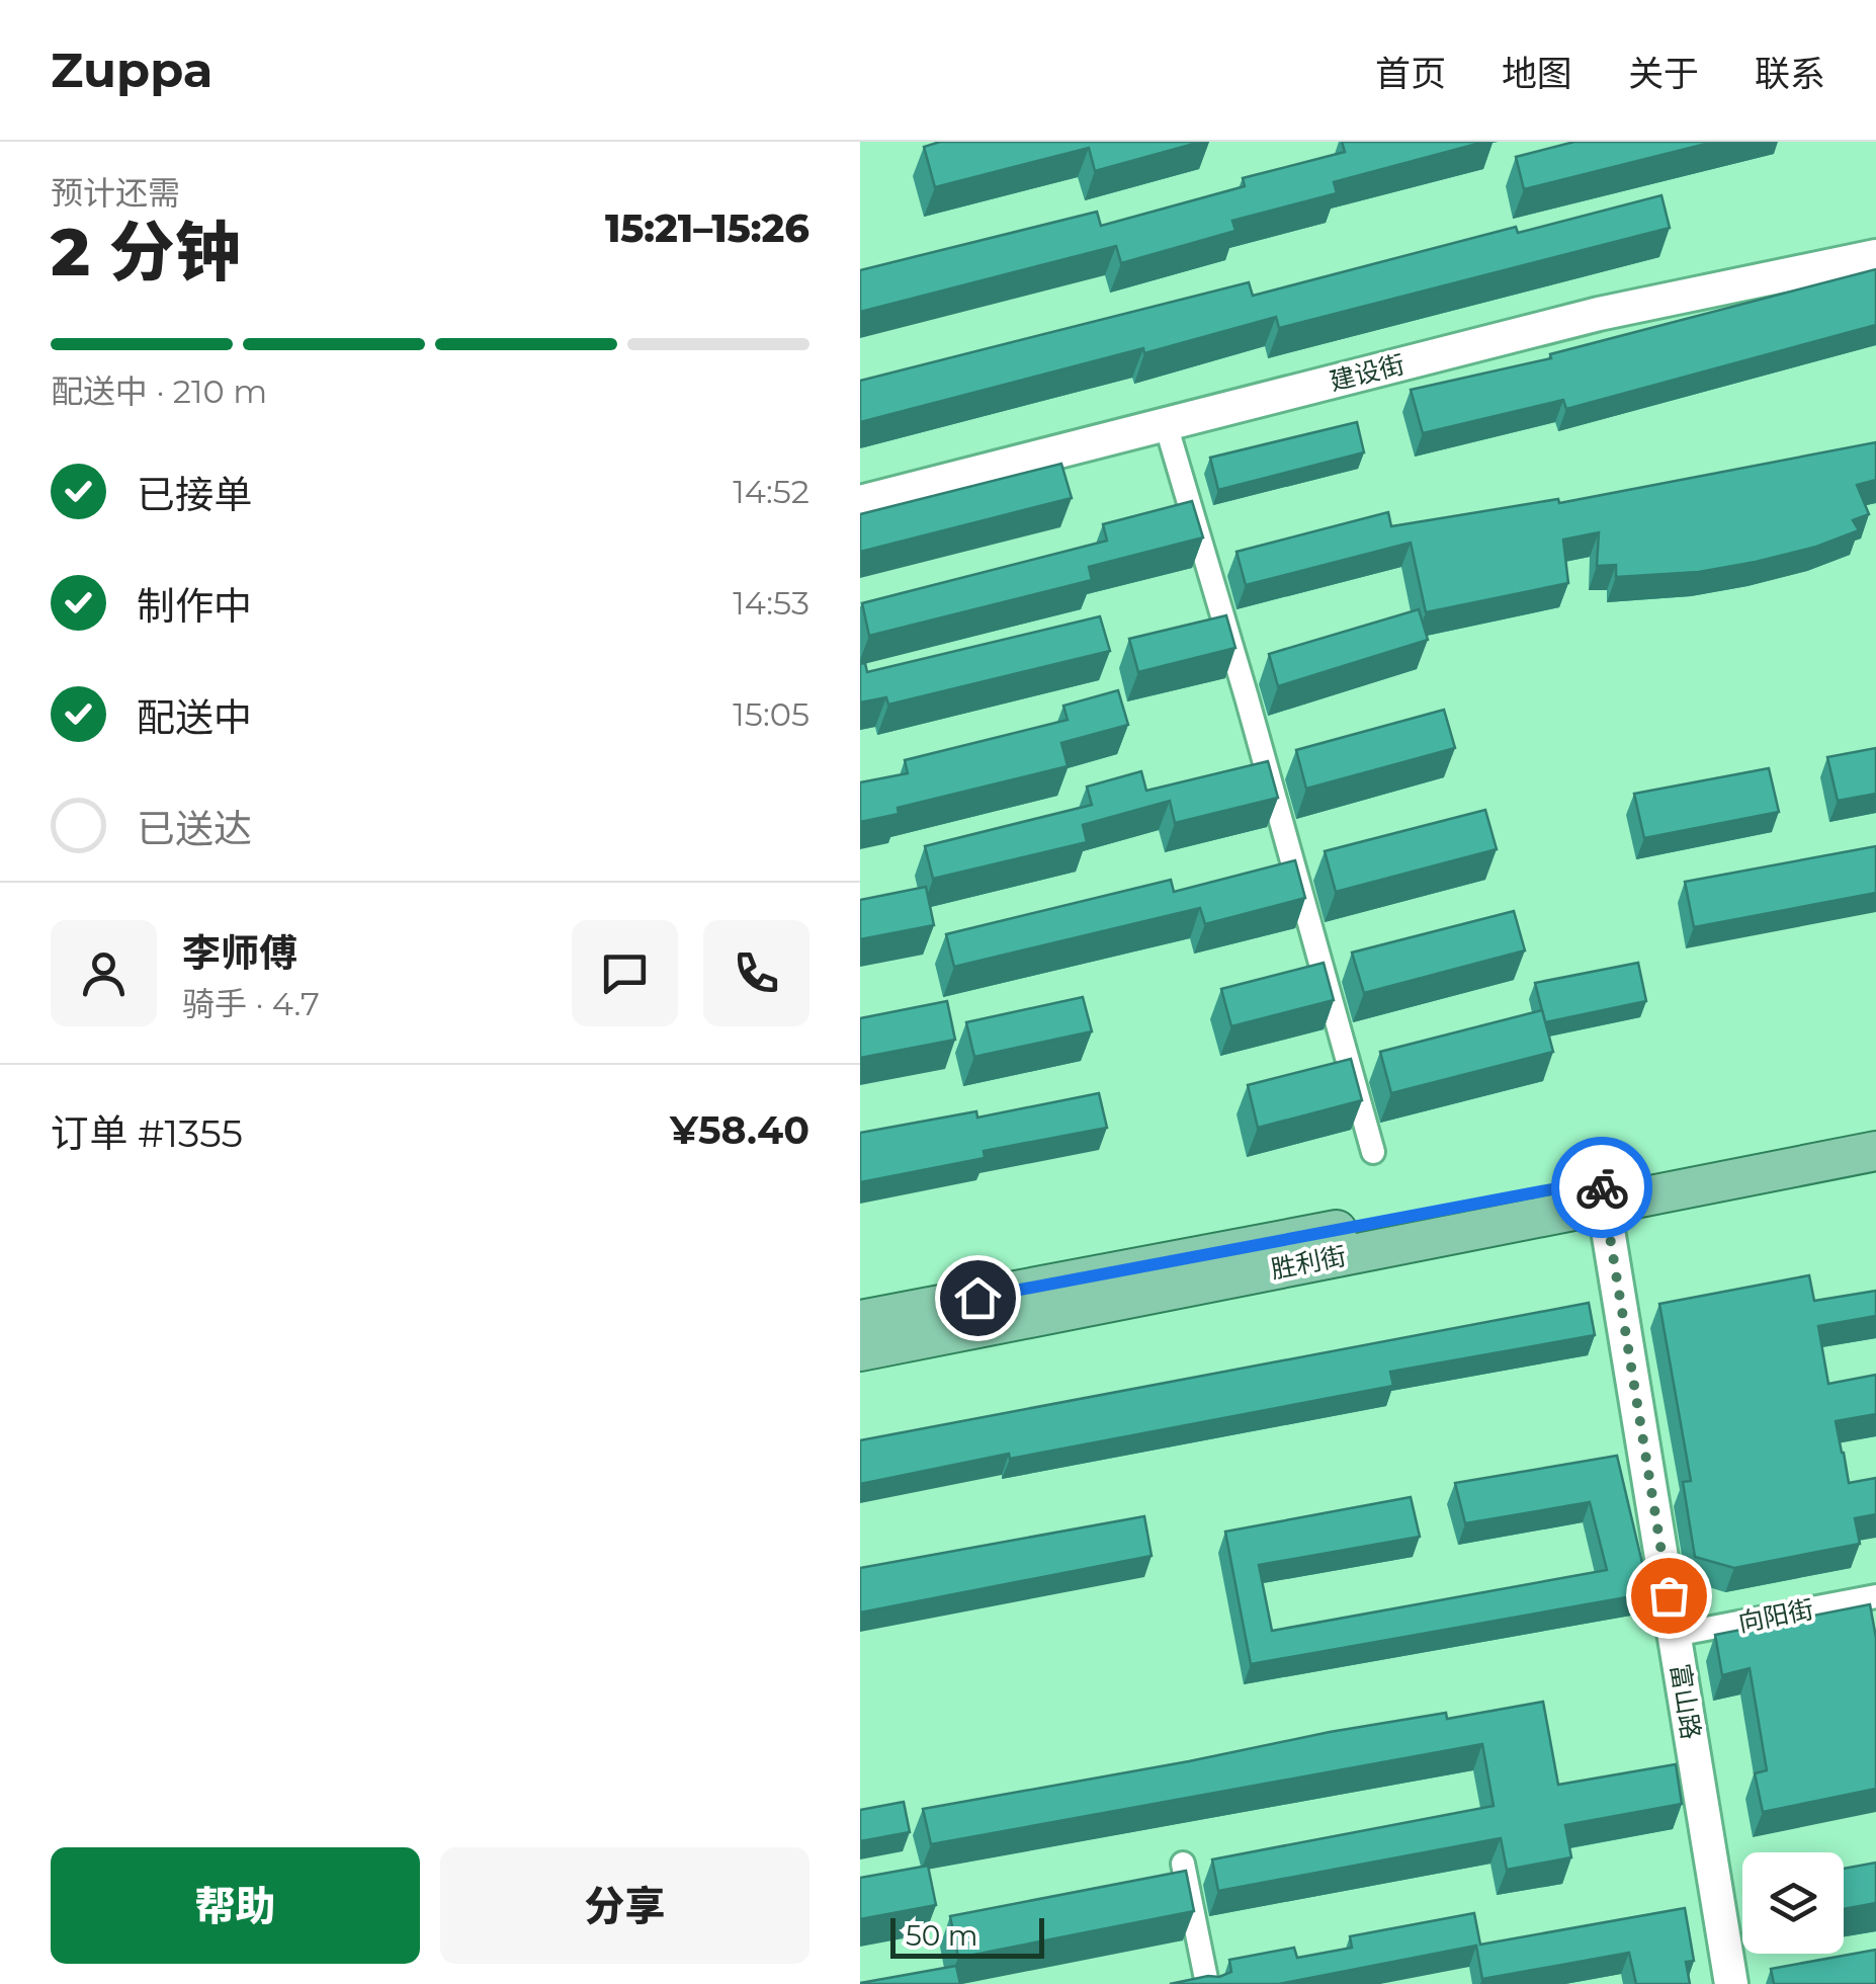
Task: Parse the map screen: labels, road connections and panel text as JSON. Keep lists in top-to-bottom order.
{
  "streets": {
    "main road": ["胜利街"],
    "street": ["建设街", "向阳街", "富山路"]
  },
  "crossings": [
    ["胜利街", "富山路"],
    ["向阳街", "富山路"]
  ],
  "scale_bar": "50 m",
  "page": {
    "header": "Zuppa",
    "nav": [
      "首页",
      "地图",
      "关于",
      "联系"
    ],
    "heading": ["2 分钟", "预计还需", "15:21–15:26"],
    "panel": [
      "李师傅",
      "骑手 · 4.7",
      "订单 #1355",
      "¥58.40"
    ],
    "bar": "配送中 · 210 m",
    "list": [
      ["已接单", "14:52"],
      ["制作中", "14:53"],
      ["配送中", "15:05"],
      "已送达"
    ],
    "buttons": ["帮助", "分享"],
    "scale": "50 m"
  }
}
